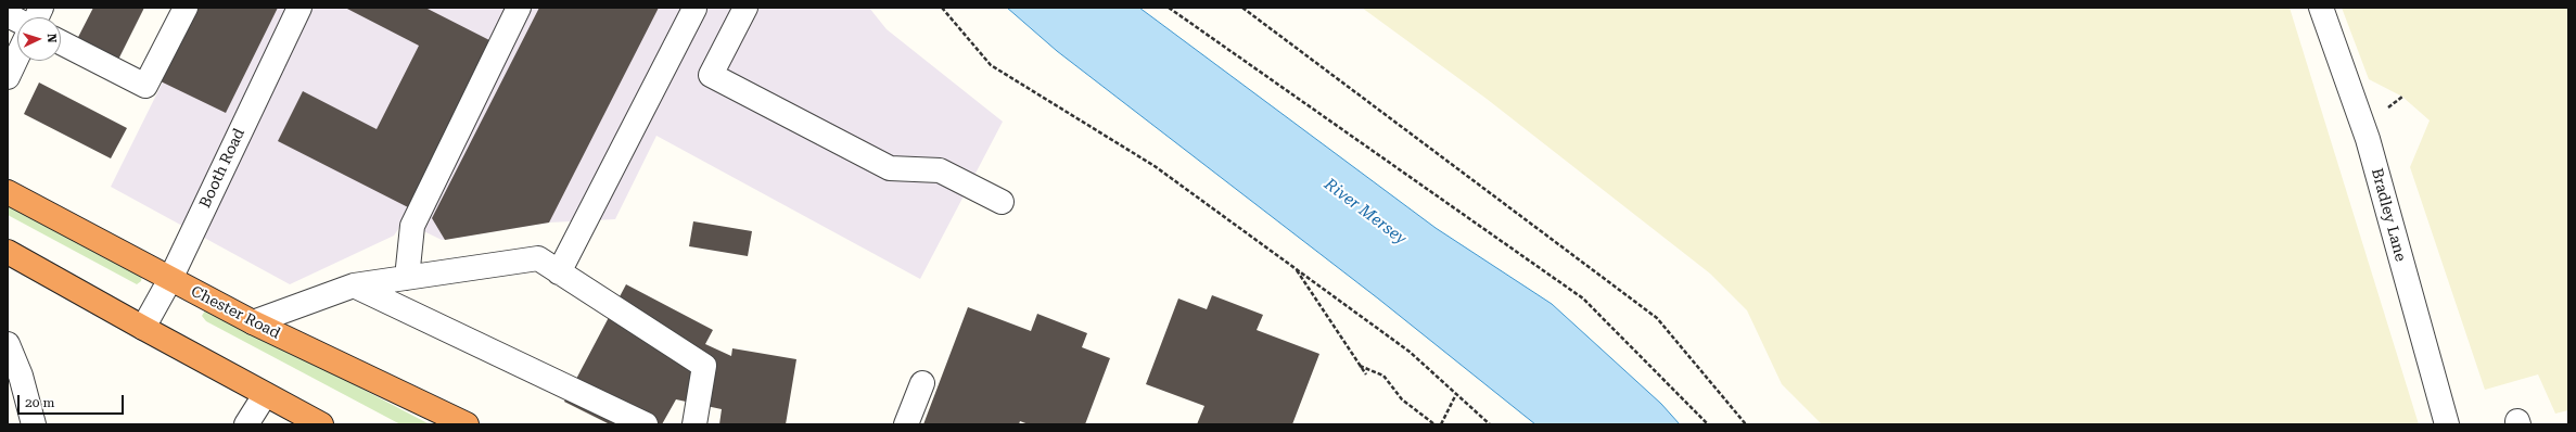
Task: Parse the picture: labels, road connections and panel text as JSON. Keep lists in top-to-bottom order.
{
  "streets": {
    "highway": ["Chester Road"],
    "street": ["Booth Road", "Bradley Lane"]
  },
  "crossings": [
    ["Booth Road", "Chester Road"]
  ],
  "water": ["River Mersey"],
  "scale_bar": "20 m",
  "north": "right"
}
